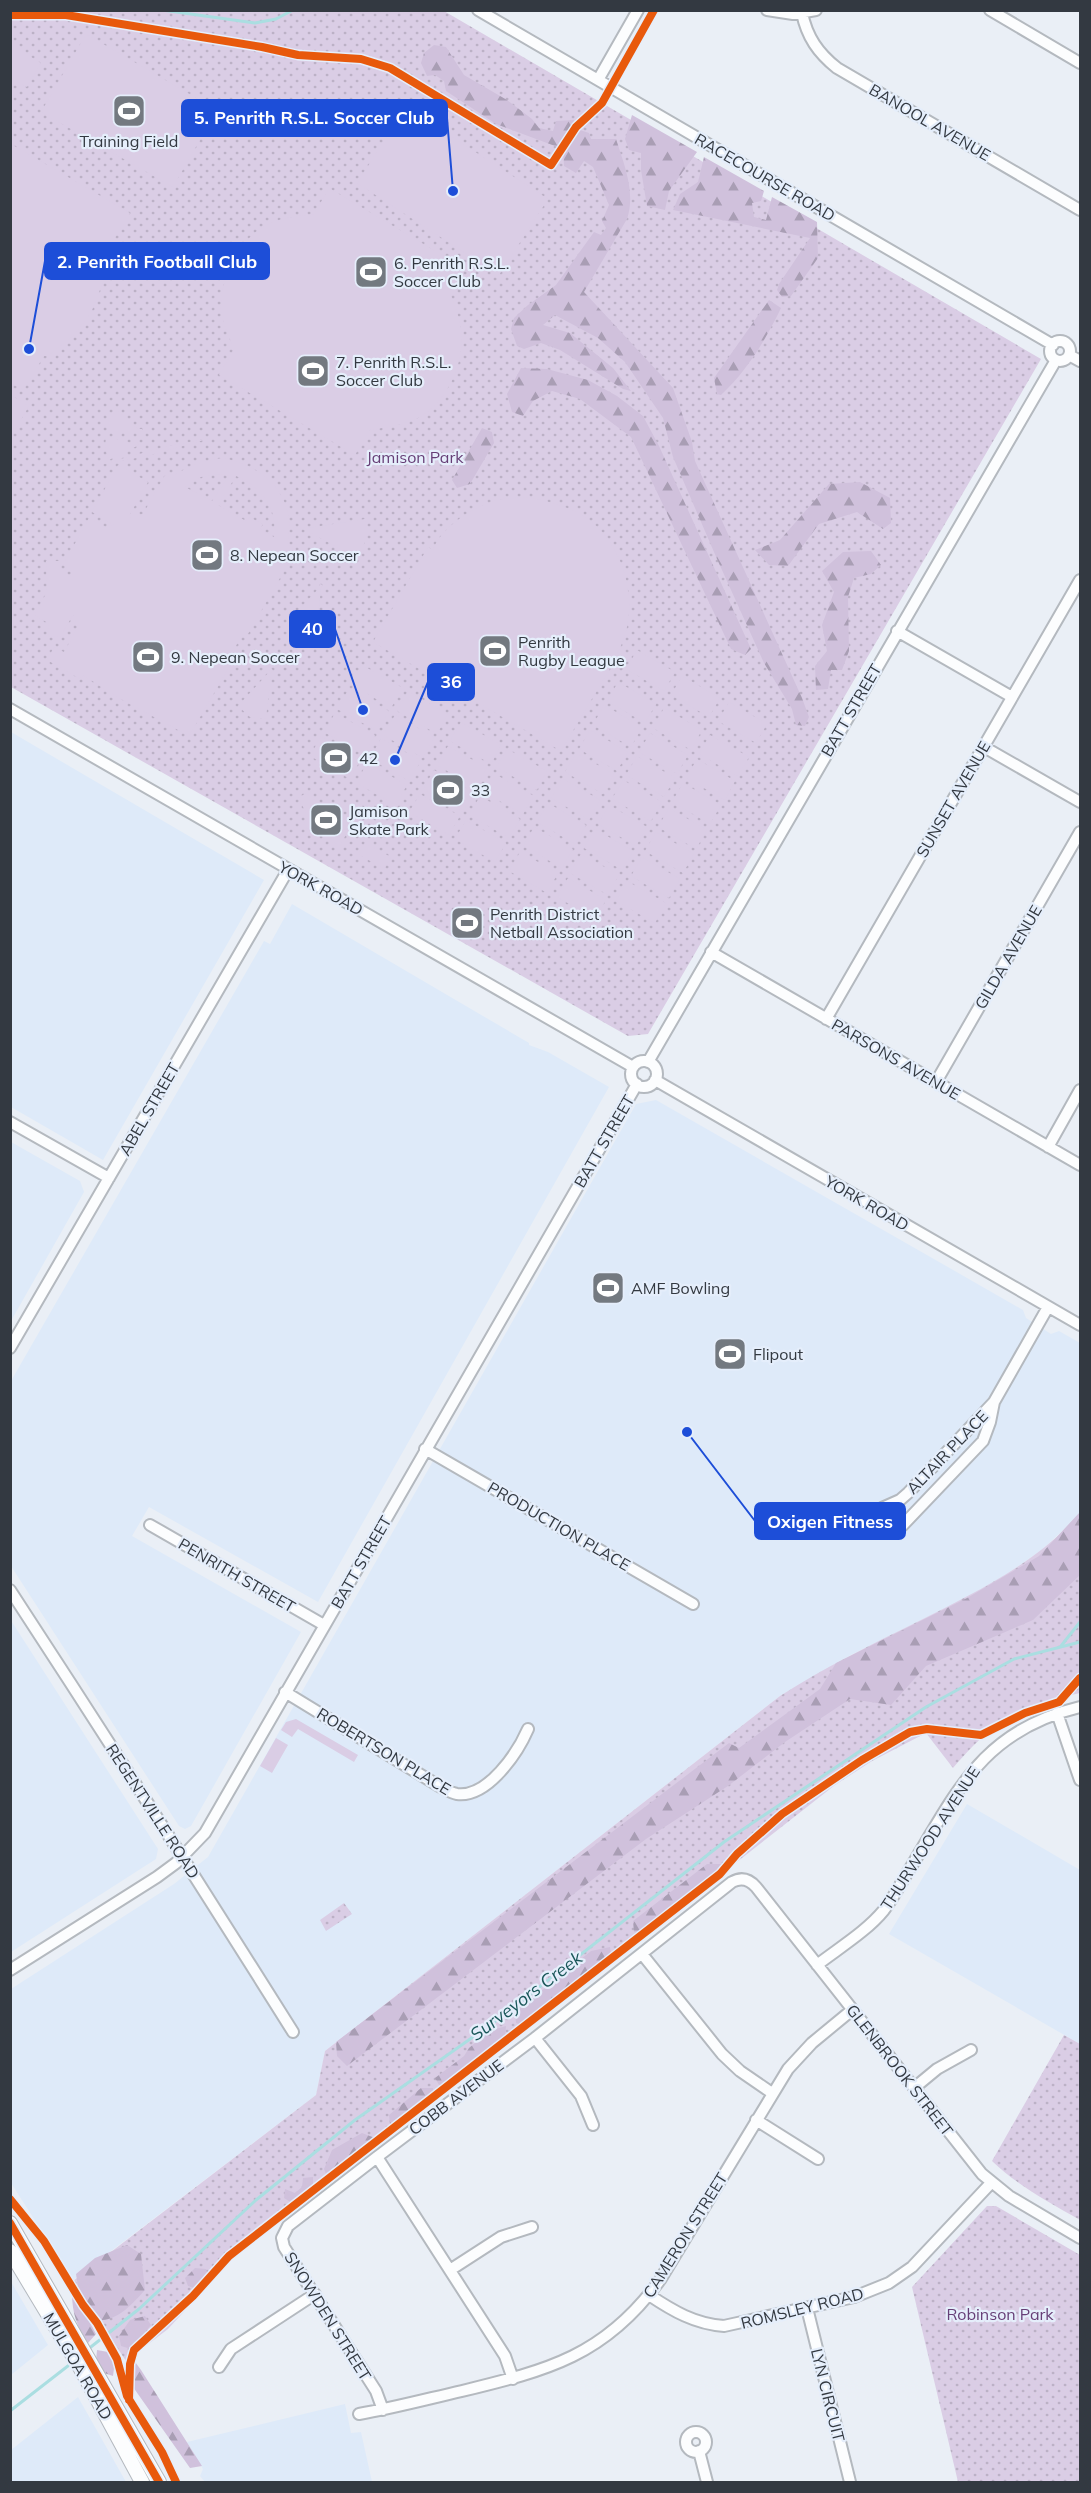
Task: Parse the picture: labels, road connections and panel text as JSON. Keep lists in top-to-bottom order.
{
  "streets": {
    "main road": ["MULGOA ROAD"],
    "street": [
      "BANOOL AVENUE",
      "RACECOURSE ROAD",
      "BATT STREET",
      "SUNSET AVENUE",
      "YORK ROAD",
      "GILDA AVENUE",
      "PARSONS AVENUE",
      "ABEL STREET",
      "ALTAIR PLACE",
      "PRODUCTION PLACE",
      "PENRITH STREET",
      "ROBERTSON PLACE",
      "REGENTVILLE ROAD",
      "THURWOOD AVENUE",
      "GLENBROOK STREET",
      "COBB AVENUE",
      "CAMERON STREET",
      "ROMSLEY ROAD",
      "SNOWDEN STREET",
      "LYN CIRCUIT"
    ]
  },
  "crossings": [
    ["RACECOURSE ROAD", "BATT STREET"],
    ["BATT STREET", "YORK ROAD"],
    ["BATT STREET", "PARSONS AVENUE"],
    ["BATT STREET", "PRODUCTION PLACE"],
    ["BATT STREET", "PENRITH STREET"],
    ["BATT STREET", "ROBERTSON PLACE"],
    ["BATT STREET", "REGENTVILLE ROAD"],
    ["SUNSET AVENUE", "PARSONS AVENUE"],
    ["YORK ROAD", "ABEL STREET"],
    ["YORK ROAD", "ALTAIR PLACE"],
    ["GILDA AVENUE", "PARSONS AVENUE"],
    ["THURWOOD AVENUE", "GLENBROOK STREET"],
    ["GLENBROOK STREET", "COBB AVENUE"],
    ["GLENBROOK STREET", "CAMERON STREET"],
    ["GLENBROOK STREET", "ROMSLEY ROAD"],
    ["COBB AVENUE", "SNOWDEN STREET"],
    ["CAMERON STREET", "ROMSLEY ROAD"],
    ["CAMERON STREET", "SNOWDEN STREET"],
    ["ROMSLEY ROAD", "LYN CIRCUIT"]
  ],
  "water": ["Surveyors Creek"],
  "parks": ["Jamison Park", "Robinson Park"],
  "places": {
    "sports": [
      "Training Field",
      "6. Penrith R.S.L. Soccer Club",
      "7. Penrith R.S.L. Soccer Club",
      "8. Nepean Soccer",
      "Penrith Rugby League",
      "9. Nepean Soccer",
      "42",
      "33",
      "Jamison Skate Park",
      "Penrith District Netball Association",
      "AMF Bowling",
      "Flipout"
    ],
    "other": [
      "5. Penrith R.S.L. Soccer Club",
      "2. Penrith Football Club",
      "40",
      "36",
      "Oxigen Fitness"
    ]
  }
}
